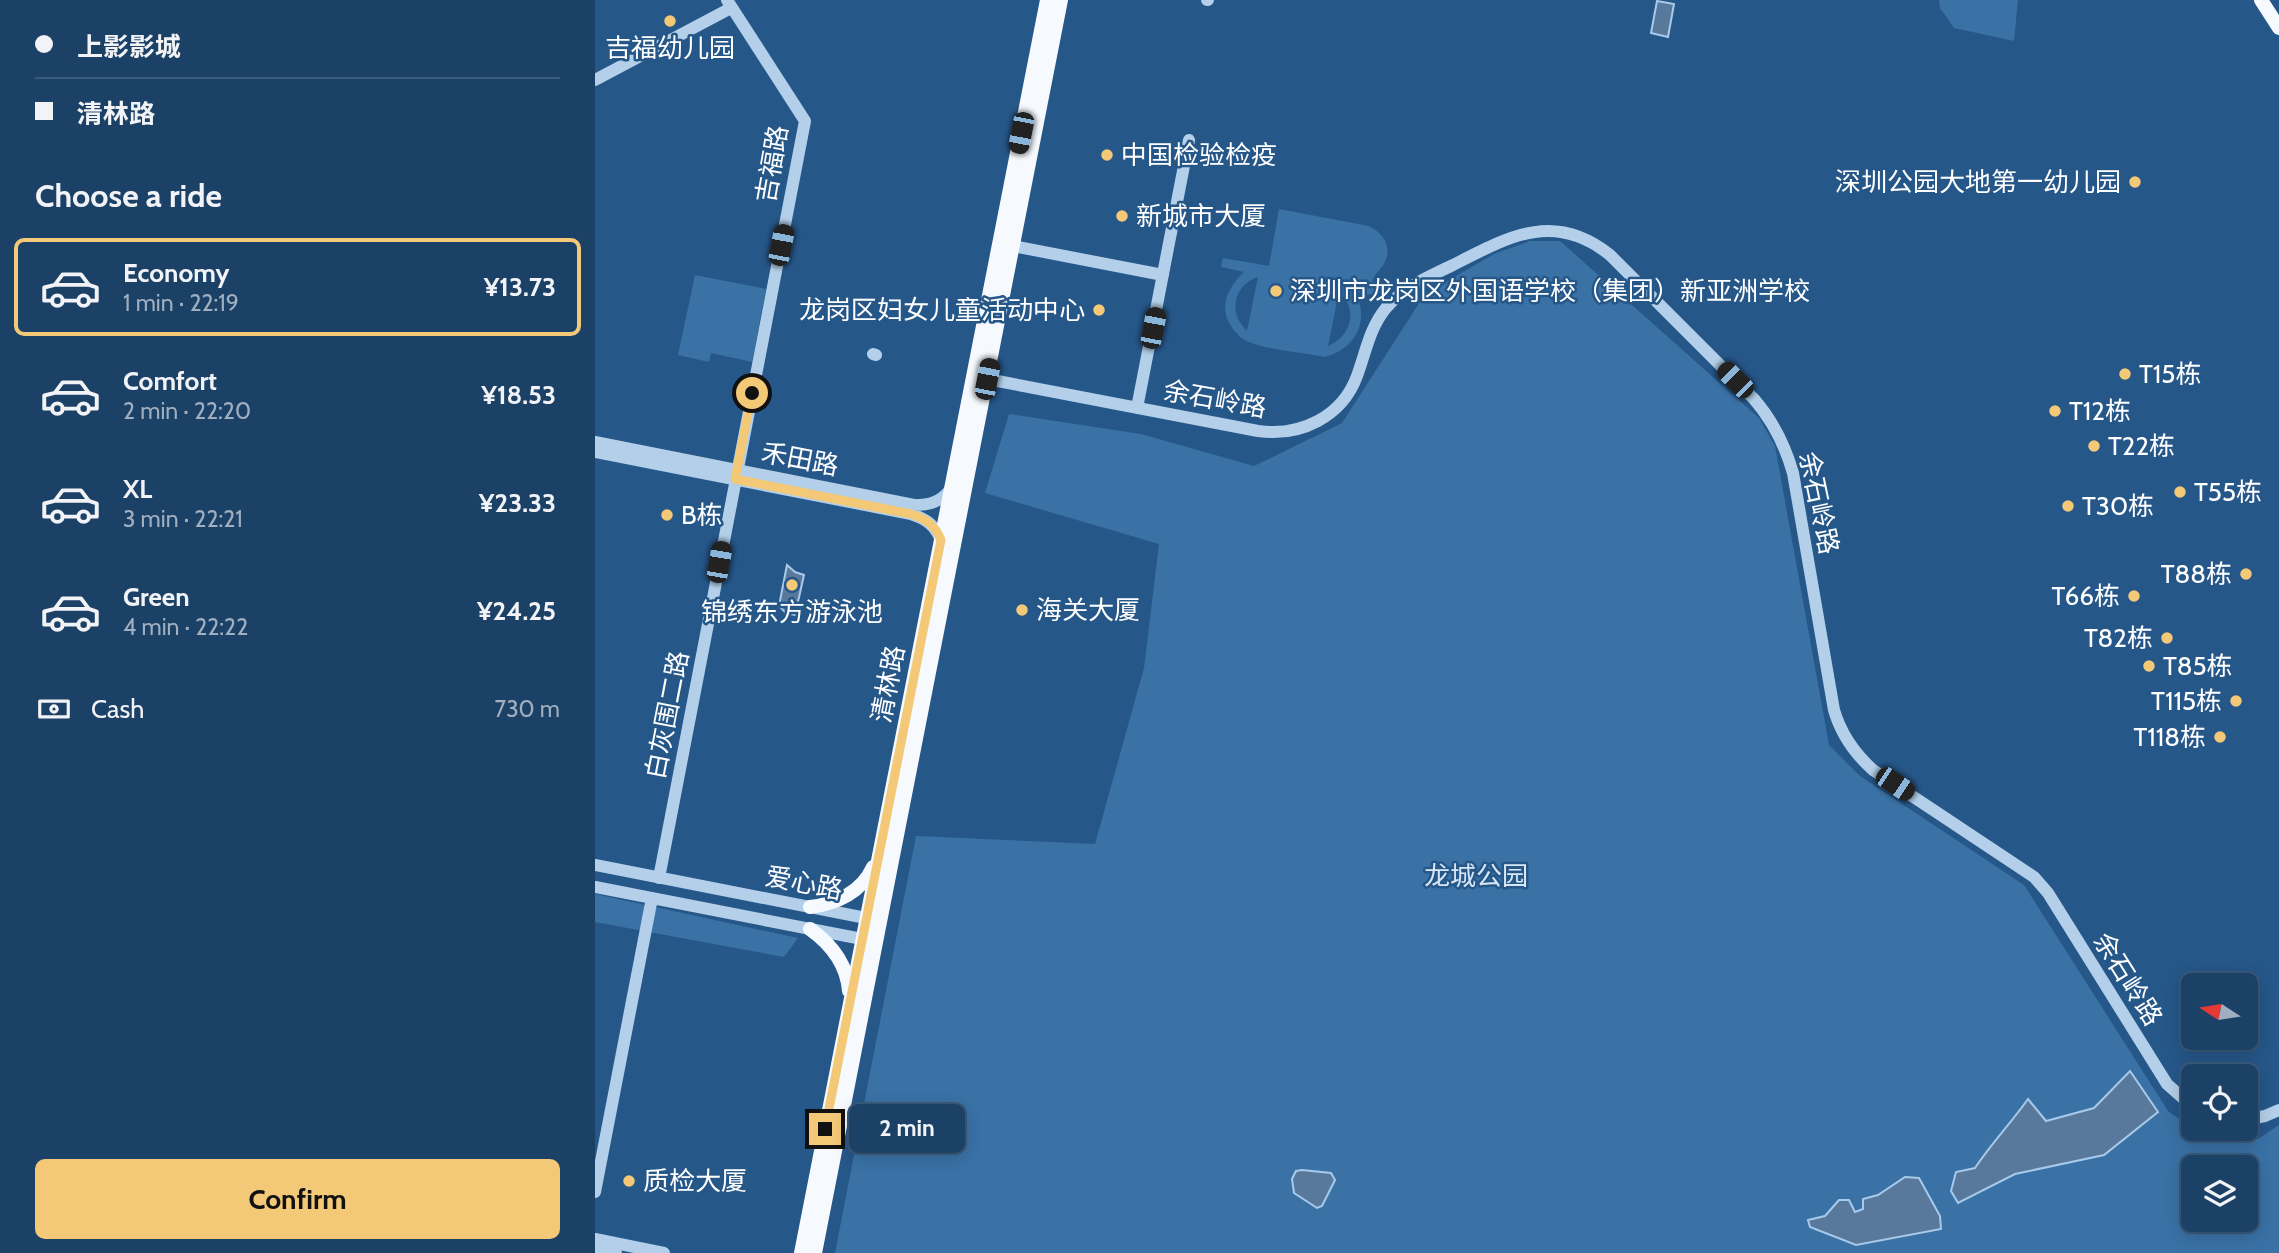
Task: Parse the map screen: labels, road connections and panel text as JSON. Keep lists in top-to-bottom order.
{
  "streets": {
    "main road": ["清林路"],
    "street": [
      "吉福路",
      "余石岭路",
      "禾田路",
      "白灰围二路",
      "爱心路"
    ]
  },
  "crossings": [
    ["吉福路", "禾田路"],
    ["吉福路", "白灰围二路"],
    ["余石岭路", "清林路"],
    ["禾田路", "清林路"],
    ["禾田路", "白灰围二路"],
    ["清林路", "爱心路"],
    ["白灰围二路", "爱心路"]
  ],
  "parks": ["龙城公园"],
  "places": [
    "吉福幼儿园",
    "中国检验检疫",
    "深圳公园大地第一幼儿园",
    "新城市大厦",
    "深圳市龙岗区外国语学校（集团）新亚洲学校",
    "龙岗区妇女儿童活动中心",
    "T15栋",
    "T12栋",
    "T22栋",
    "T55栋",
    "T30栋",
    "B栋",
    "T88栋",
    "锦绣东方游泳池",
    "T66栋",
    "海关大厦",
    "T82栋",
    "T85栋",
    "T115栋",
    "T118栋",
    "质检大厦"
  ],
  "north": "left",
  "page": {
    "banner": ["上影影城", "清林路"],
    "heading": "Choose a ride",
    "list": [
      {
        "name": "Economy",
        "note": "1 min · 22:19",
        "value": "¥13.73"
      },
      {
        "name": "Comfort",
        "note": "2 min · 22:20",
        "value": "¥18.53"
      },
      {
        "name": "XL",
        "note": "3 min · 22:21",
        "value": "¥23.33"
      },
      {
        "name": "Green",
        "note": "4 min · 22:22",
        "value": "¥24.25"
      }
    ],
    "pay": ["Cash", "730 m"],
    "bubble": "2 min",
    "buttons": "Confirm"
  }
}
